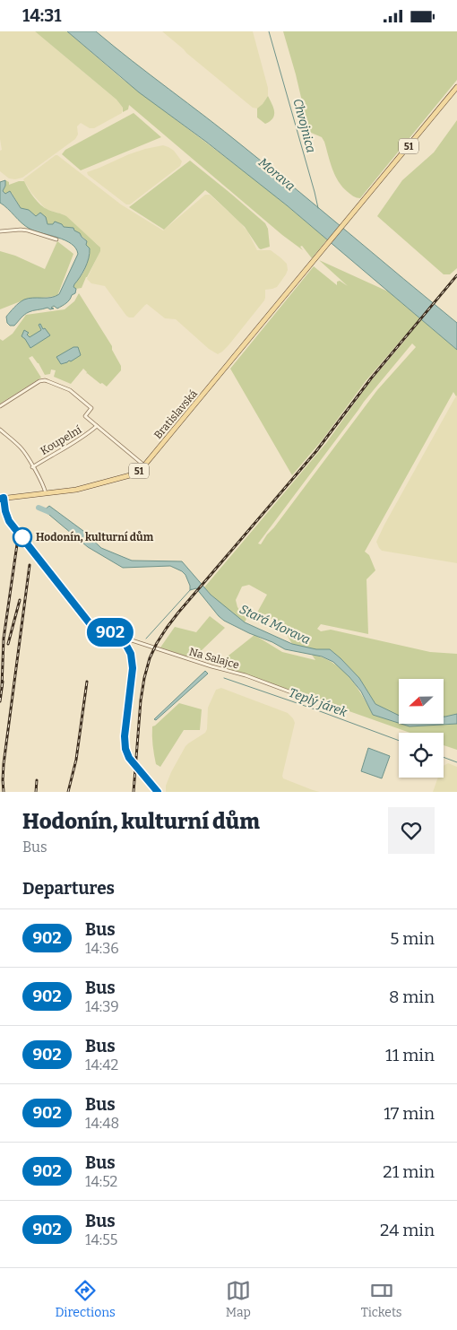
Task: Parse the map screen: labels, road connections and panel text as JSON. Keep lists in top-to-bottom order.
{
  "streets": {
    "main road": ["51", "Bratislavská"],
    "street": ["Koupelní", "Na Salajce"]
  },
  "crossings": [
    ["Bratislavská", "Koupelní"],
    ["Bratislavská", "Na Salajce"]
  ],
  "water": [
    "Chvojnica",
    "Morava",
    "Stará Morava",
    "Teplý járek"
  ],
  "places": ["Hodonín, kulturní dům"],
  "lines": ["bus line 902"],
  "north": "left",
  "page": {
    "status": "14:31",
    "on_map": "902",
    "heading": [
      ["Hodonín, kulturní dům", "Bus"],
      "Departures"
    ],
    "list": [
      {
        "mark": "902",
        "name": "Bus",
        "note": "14:36",
        "value": "5 min"
      },
      {
        "mark": "902",
        "name": "Bus",
        "note": "14:39",
        "value": "8 min"
      },
      {
        "mark": "902",
        "name": "Bus",
        "note": "14:42",
        "value": "11 min"
      },
      {
        "mark": "902",
        "name": "Bus",
        "note": "14:48",
        "value": "17 min"
      },
      {
        "mark": "902",
        "name": "Bus",
        "note": "14:52",
        "value": "21 min"
      },
      {
        "mark": "902",
        "name": "Bus",
        "note": "14:55",
        "value": "24 min"
      }
    ],
    "tabs": ["Directions", "Map", "Tickets"]
  }
}
